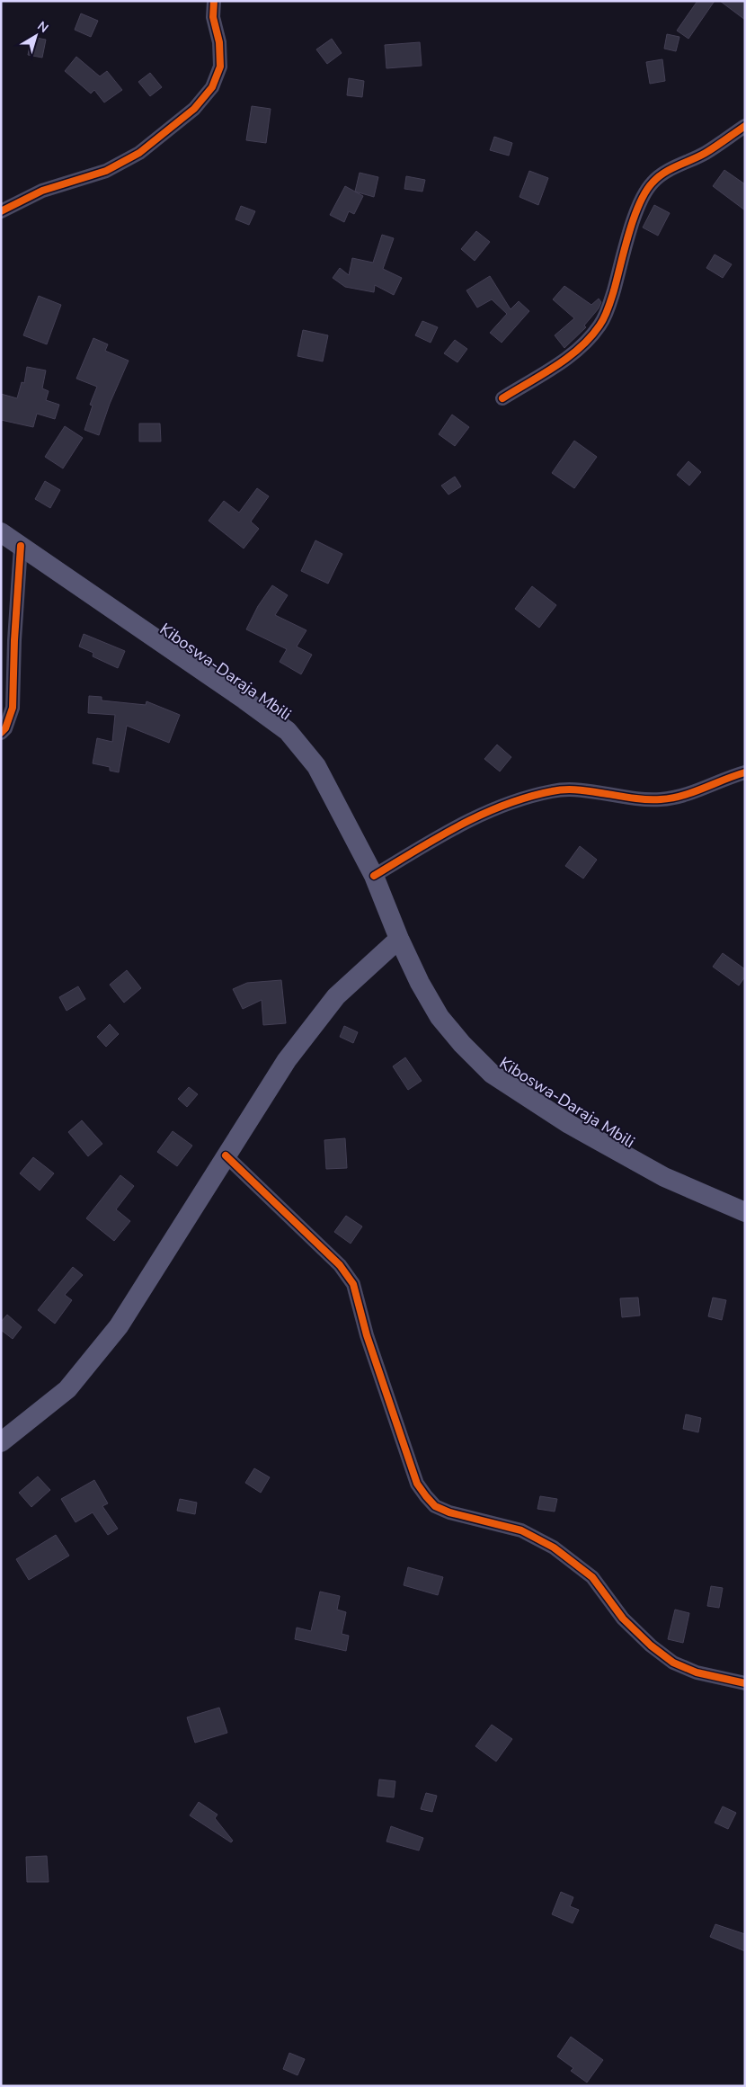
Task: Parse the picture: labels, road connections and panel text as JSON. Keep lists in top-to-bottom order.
{
  "streets": {
    "main road": ["Kiboswa-Daraja Mbili"]
  },
  "north": "top right"
}
